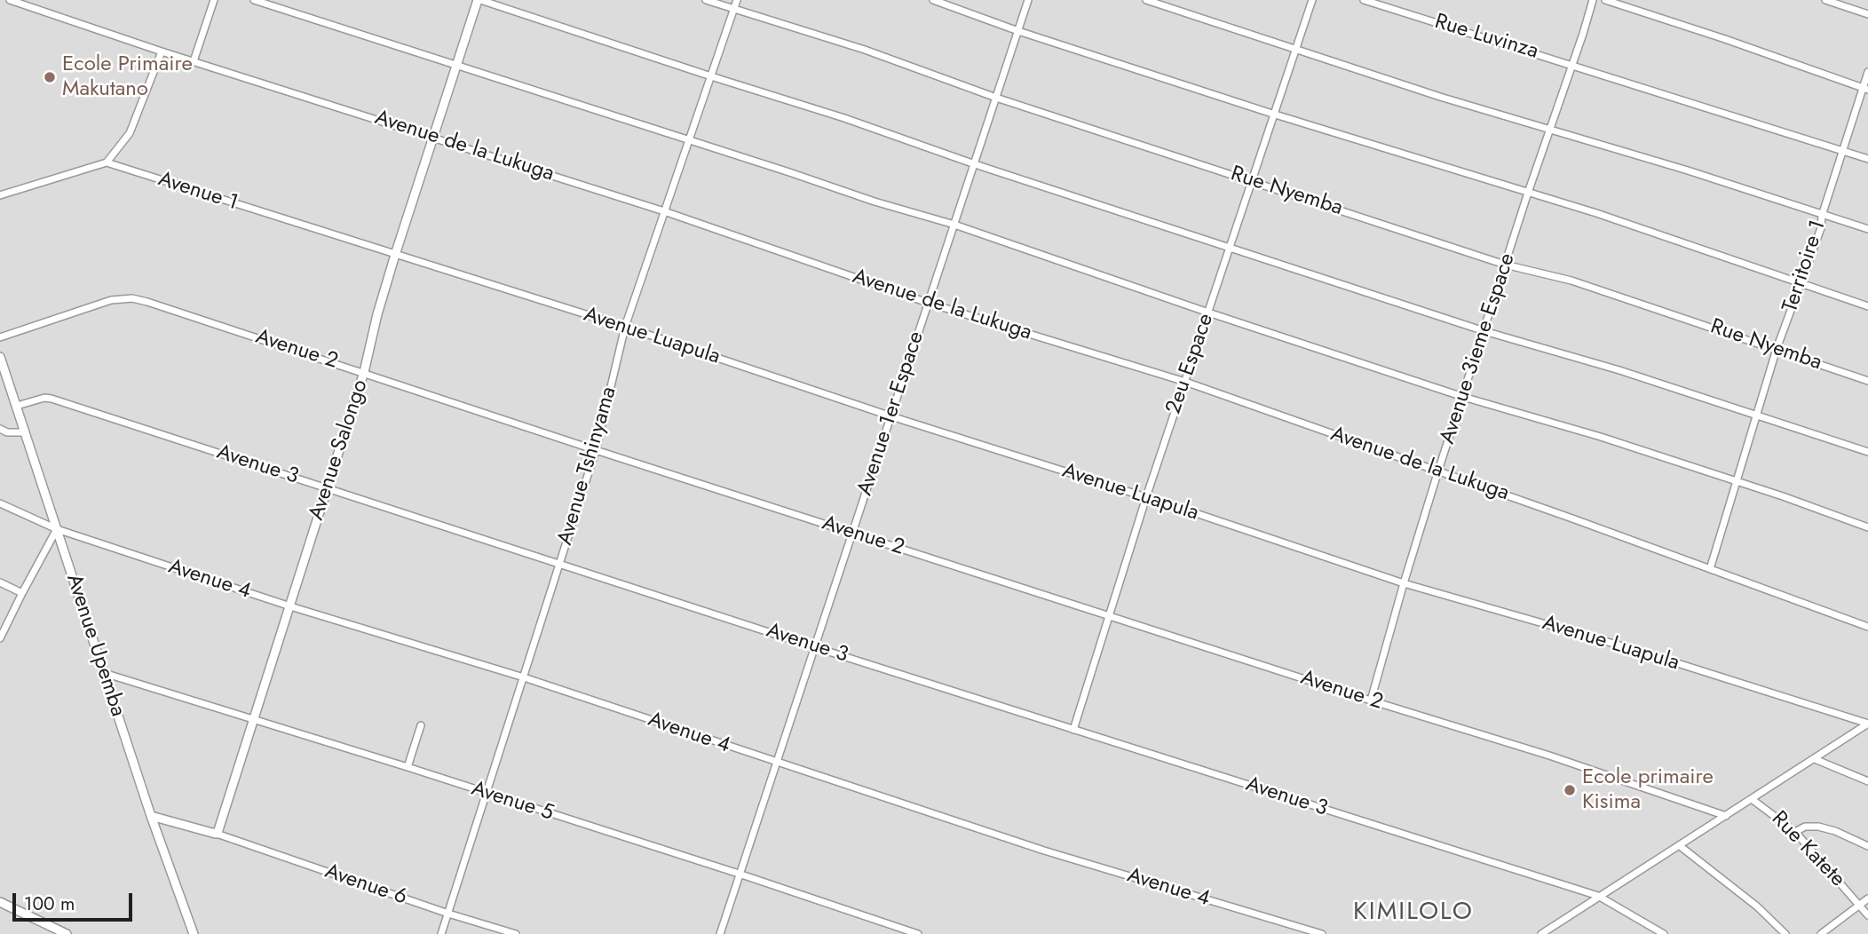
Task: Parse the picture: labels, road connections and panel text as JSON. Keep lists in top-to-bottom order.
{
  "streets": {
    "street": [
      "Rue Luvinza",
      "Avenue de la Lukuga",
      "Avenue 1",
      "Rue Nyemba",
      "Territoire 1",
      "Avenue Luapula",
      "Avenue 3ieme Espace",
      "Avenue 2",
      "2eu Espace",
      "Avenue 1er Espace",
      "Avenue Salongo",
      "Avenue 3",
      "Avenue Tshinyama",
      "Avenue 4",
      "Avenue Upemba",
      "Avenue 5",
      "Rue Katete",
      "Avenue 6"
    ]
  },
  "crossings": [
    ["Rue Luvinza", "Territoire 1"],
    ["Rue Luvinza", "Avenue 3ieme Espace"],
    ["Avenue de la Lukuga", "Territoire 1"],
    ["Avenue de la Lukuga", "Avenue 3ieme Espace"],
    ["Avenue de la Lukuga", "2eu Espace"],
    ["Avenue de la Lukuga", "Avenue 1er Espace"],
    ["Avenue de la Lukuga", "Avenue Salongo"],
    ["Avenue de la Lukuga", "Avenue Tshinyama"],
    ["Avenue 1", "Avenue Luapula"],
    ["Avenue 1", "Avenue Salongo"],
    ["Rue Nyemba", "Territoire 1"],
    ["Rue Nyemba", "Avenue 3ieme Espace"],
    ["Rue Nyemba", "2eu Espace"],
    ["Rue Nyemba", "Avenue 1er Espace"],
    ["Rue Nyemba", "Avenue Tshinyama"],
    ["Avenue Luapula", "Avenue 3ieme Espace"],
    ["Avenue Luapula", "2eu Espace"],
    ["Avenue Luapula", "Avenue 1er Espace"],
    ["Avenue Luapula", "Avenue Salongo"],
    ["Avenue Luapula", "Avenue Tshinyama"],
    ["Avenue 3ieme Espace", "Avenue 2"],
    ["Avenue 2", "2eu Espace"],
    ["Avenue 2", "Avenue 1er Espace"],
    ["Avenue 2", "Avenue Salongo"],
    ["Avenue 2", "Avenue Tshinyama"],
    ["2eu Espace", "Avenue 3"],
    ["Avenue 1er Espace", "Avenue 3"],
    ["Avenue 1er Espace", "Avenue 4"],
    ["Avenue 1er Espace", "Avenue 5"],
    ["Avenue Salongo", "Avenue 3"],
    ["Avenue Salongo", "Avenue 4"],
    ["Avenue Salongo", "Avenue 5"],
    ["Avenue Salongo", "Avenue 6"],
    ["Avenue 3", "Avenue Tshinyama"],
    ["Avenue 3", "Avenue Upemba"],
    ["Avenue Tshinyama", "Avenue 4"],
    ["Avenue Tshinyama", "Avenue 5"],
    ["Avenue Tshinyama", "Avenue 6"],
    ["Avenue 4", "Avenue Upemba"],
    ["Avenue Upemba", "Avenue 5"]
  ],
  "districts": ["KIMILOLO"],
  "places": ["Ecole Primaire Makutano", "Ecole primaire Kisima"],
  "scale_bar": "100 m"
}
